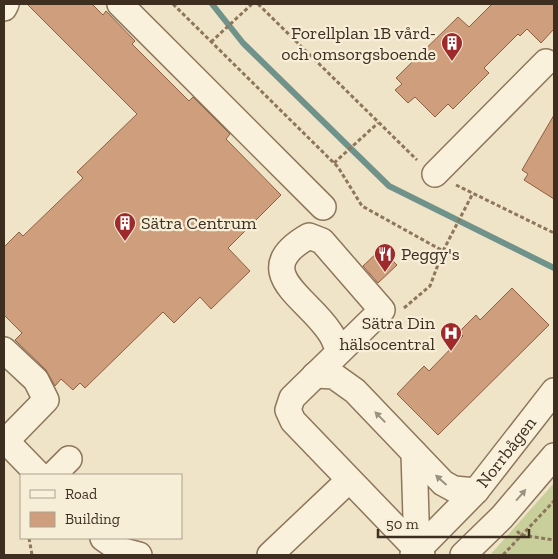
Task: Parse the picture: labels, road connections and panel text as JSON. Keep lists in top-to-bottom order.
{
  "streets": {
    "street": ["Norrbågen"]
  },
  "places": {
    "building": ["Forellplan 1B vård- och omsorgsboende", "Sätra Centrum"],
    "restaurant": ["Peggy's"],
    "hospital": ["Sätra Din hälsocentral"]
  },
  "legend": ["Road", "Building"],
  "scale_bar": "50 m"
}
